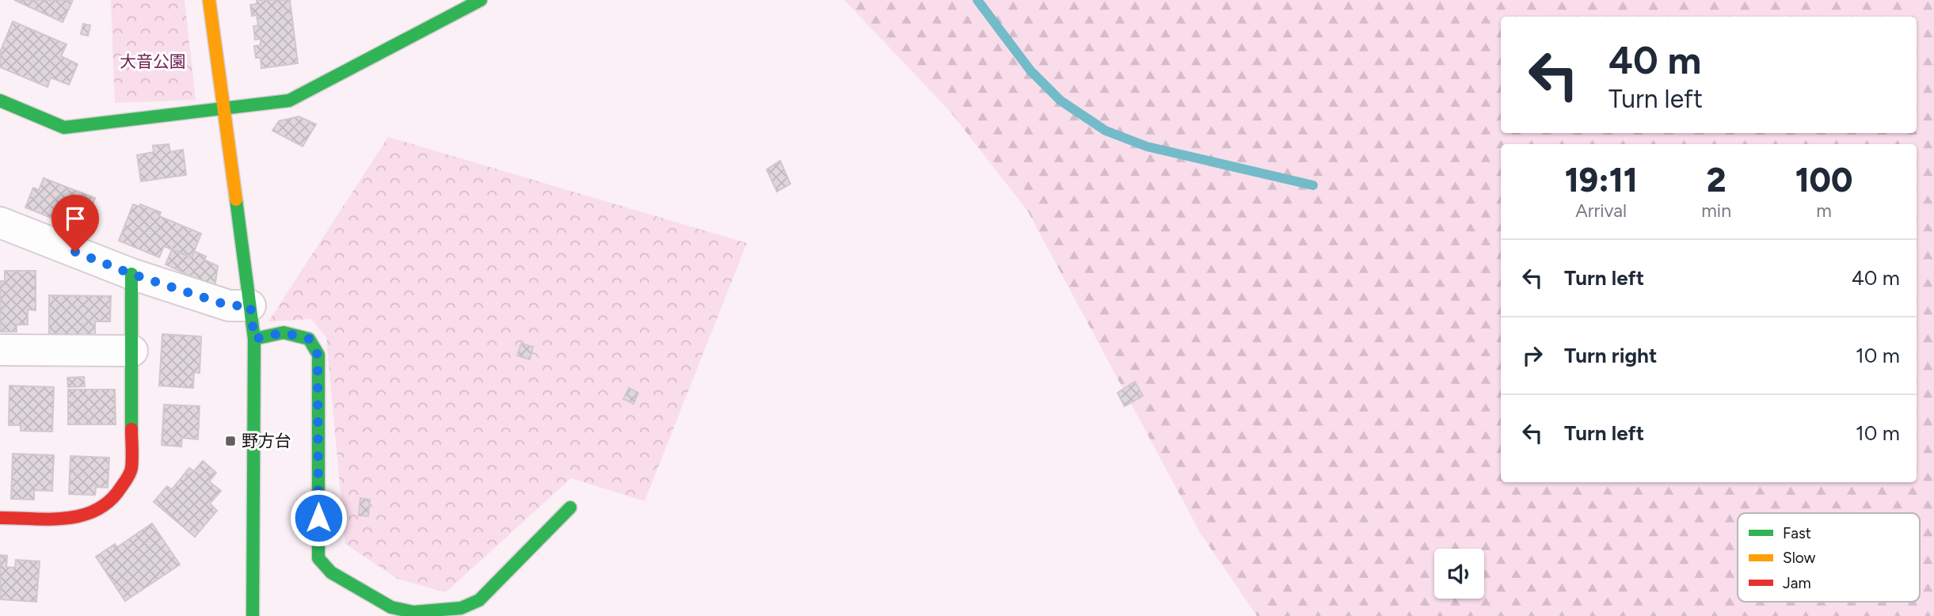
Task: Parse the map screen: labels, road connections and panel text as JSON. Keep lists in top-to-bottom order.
{
  "parks": ["大音公園"],
  "places": {
    "transit": ["野方台"]
  },
  "legend": ["Fast", "Slow", "Jam"],
  "page": {
    "turn": ["40 m", "Turn left"],
    "eta": [
      "19:11",
      "Arrival",
      "2",
      "min",
      "100",
      "m"
    ],
    "list": [
      {
        "name": "Turn left",
        "value": "40 m"
      },
      {
        "name": "Turn right",
        "value": "10 m"
      },
      {
        "name": "Turn left",
        "value": "10 m"
      }
    ]
  }
}
